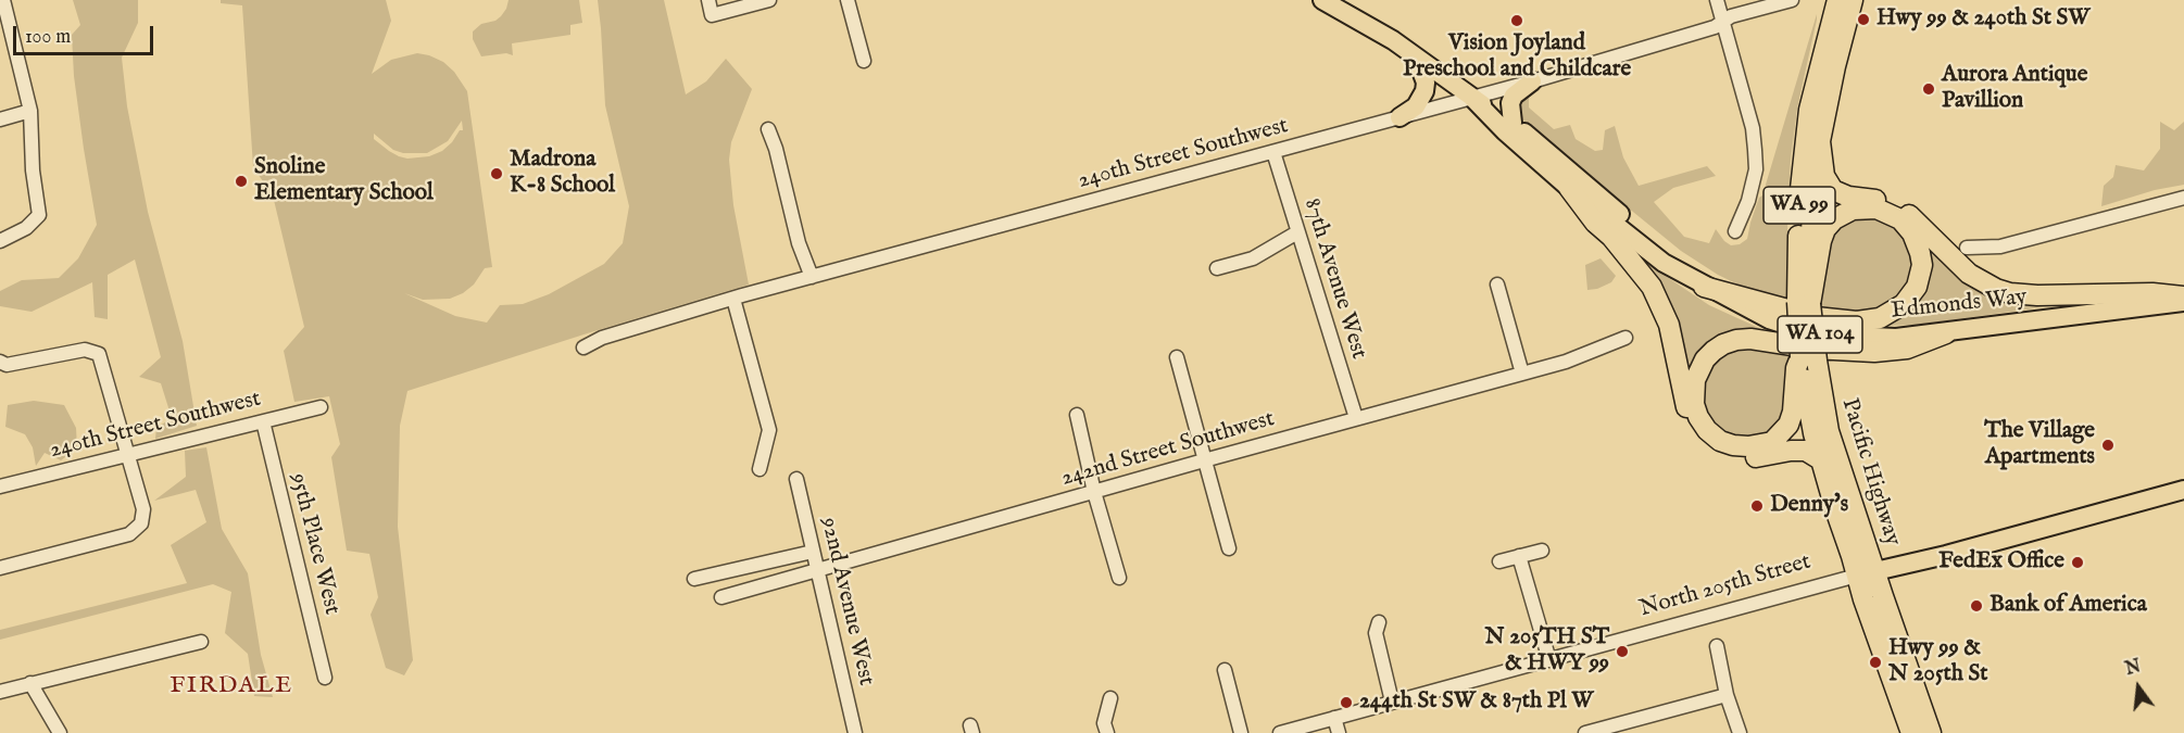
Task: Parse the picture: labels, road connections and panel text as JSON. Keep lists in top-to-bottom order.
{
  "streets": {
    "highway": ["WA 99", "Pacific Highway"],
    "main road": ["Edmonds Way", "WA 104", "North 205th Street"],
    "street": [
      "240th Street Southwest",
      "87th Avenue West",
      "242nd Street Southwest",
      "95th Place West",
      "92nd Avenue West"
    ]
  },
  "crossings": [
    ["240th Street Southwest", "87th Avenue West"],
    ["240th Street Southwest", "Edmonds Way"],
    ["240th Street Southwest", "95th Place West"],
    ["WA 99", "Pacific Highway"],
    ["WA 99", "North 205th Street"],
    ["87th Avenue West", "242nd Street Southwest"],
    ["242nd Street Southwest", "92nd Avenue West"],
    ["Pacific Highway", "North 205th Street"]
  ],
  "districts": ["FIRDALE"],
  "places": [
    "Hwy 99 & 240th St SW",
    "Vision Joyland Preschool and Childcare",
    "Aurora Antique Pavillion",
    "Madrona K-8 School",
    "Snoline Elementary School",
    "The Village Apartments",
    "Denny's",
    "FedEx Office",
    "Bank of America",
    "N 205TH ST & HWY 99",
    "Hwy 99 & N 205th St",
    "244th St SW & 87th Pl W"
  ],
  "scale_bar": "100 m",
  "north": "top"
}
